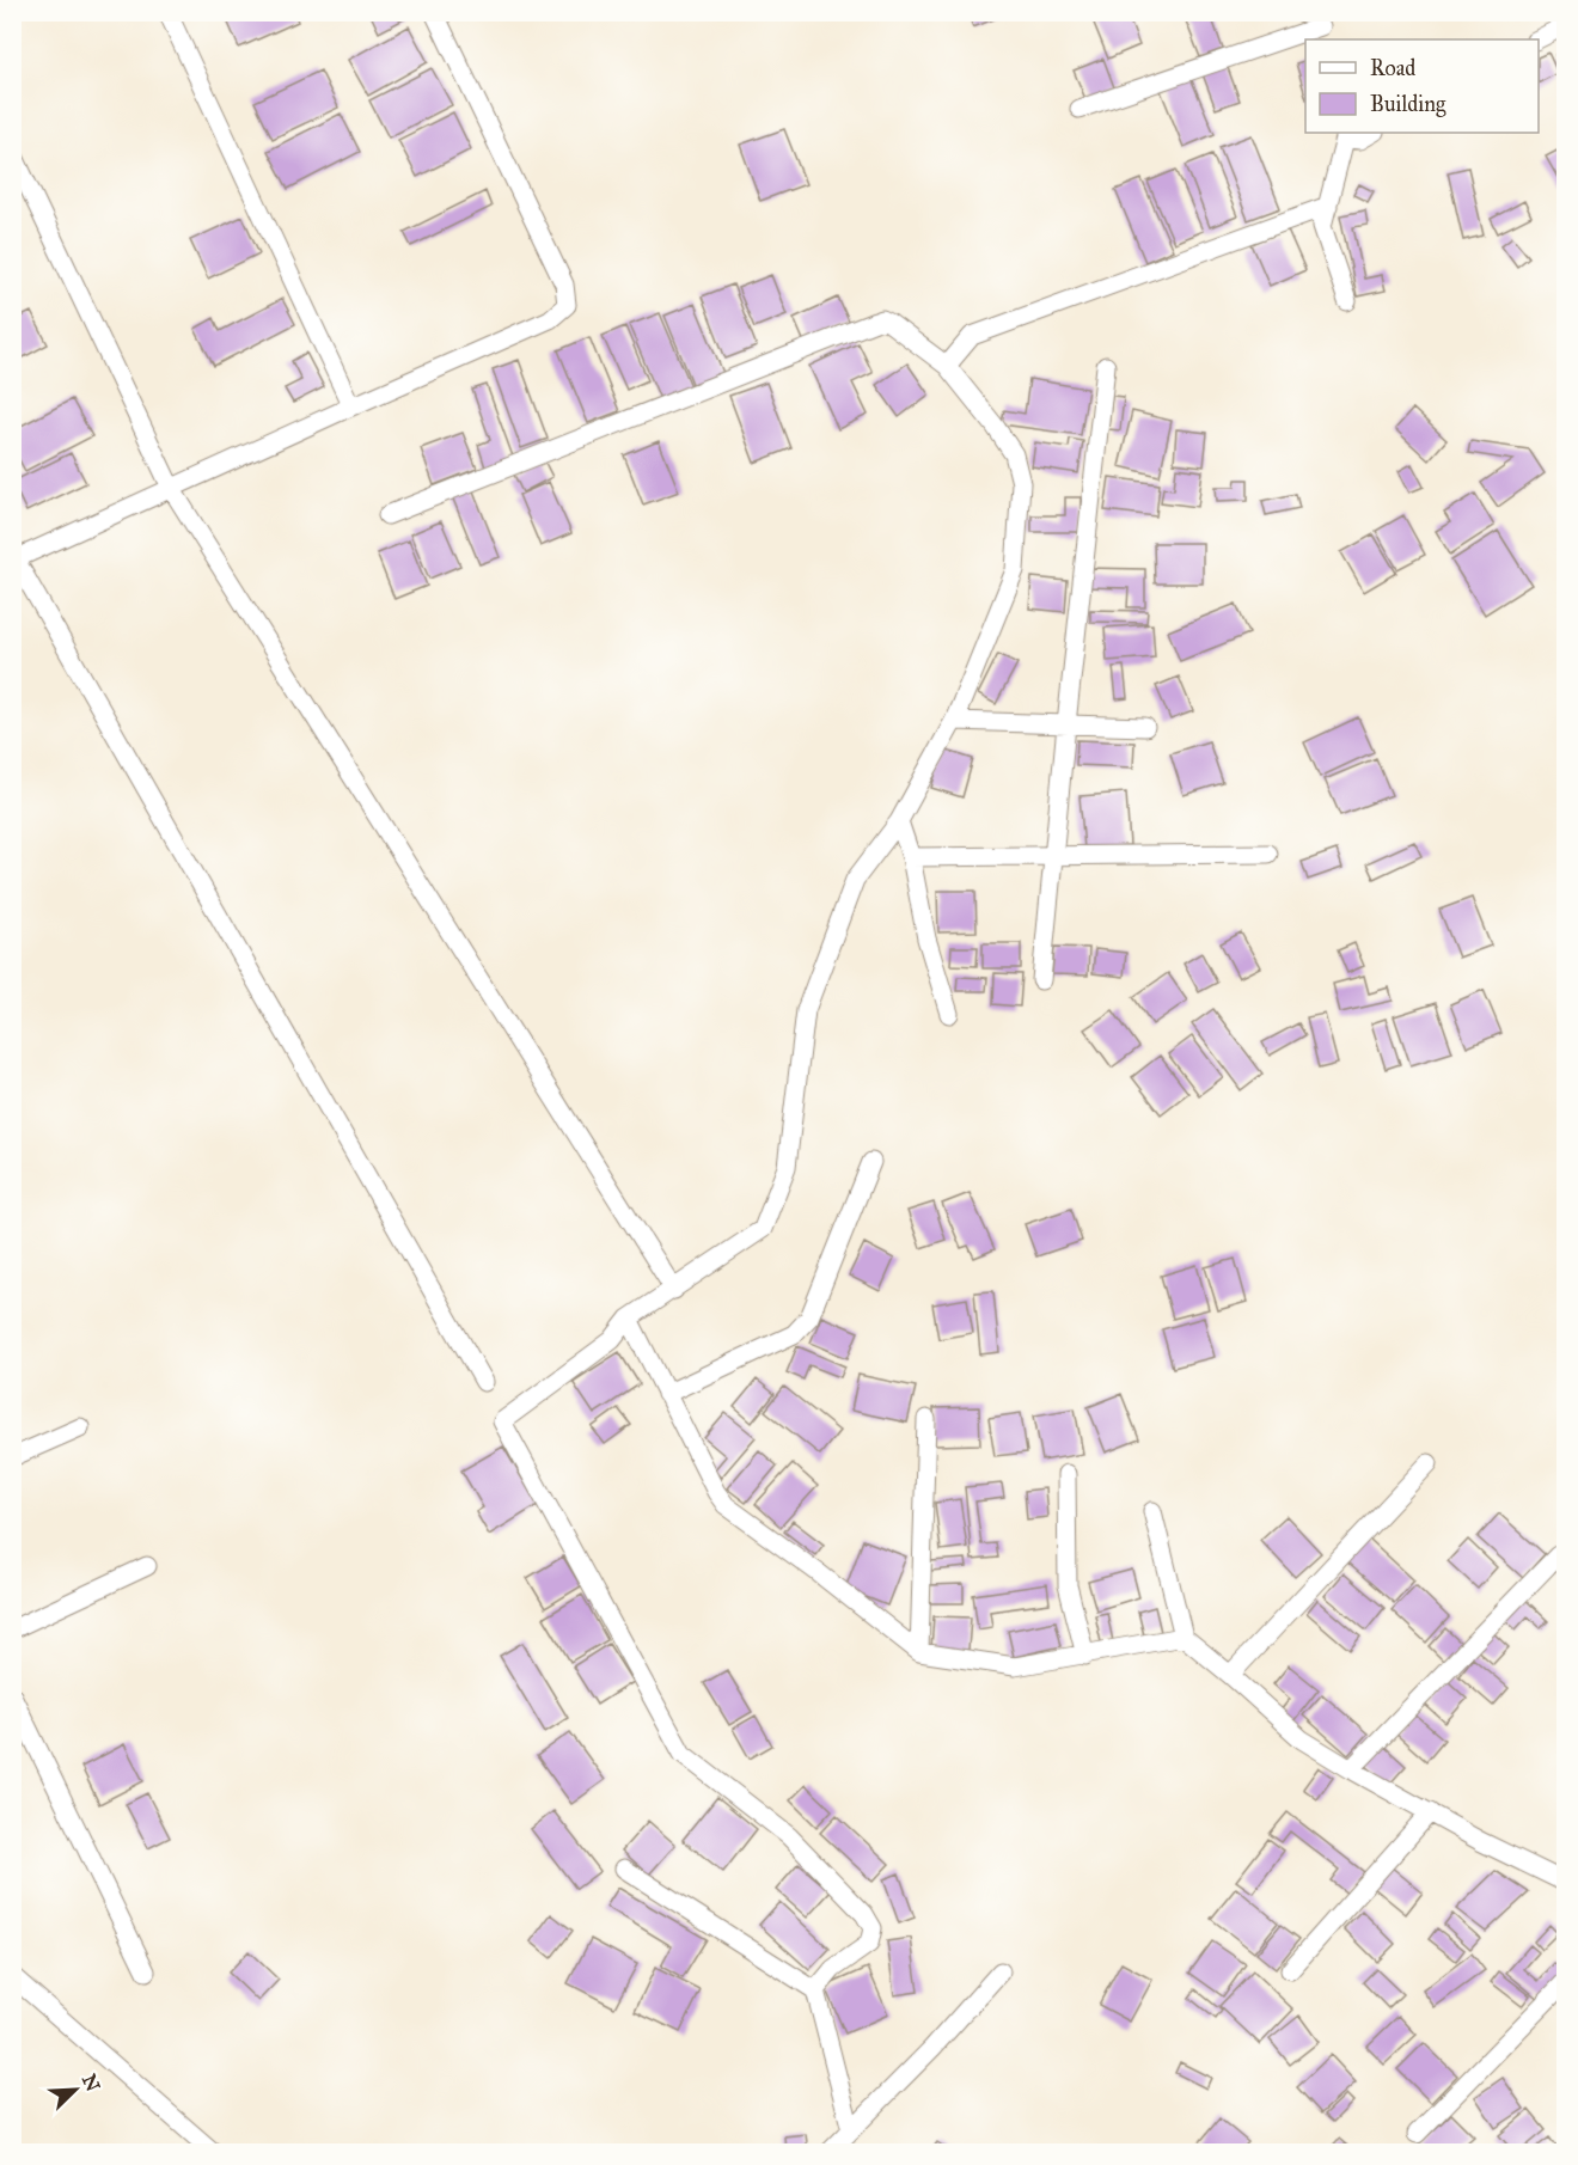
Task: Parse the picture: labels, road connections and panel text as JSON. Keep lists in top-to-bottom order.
{
  "legend": ["Road", "Building"],
  "north": "top right"
}
